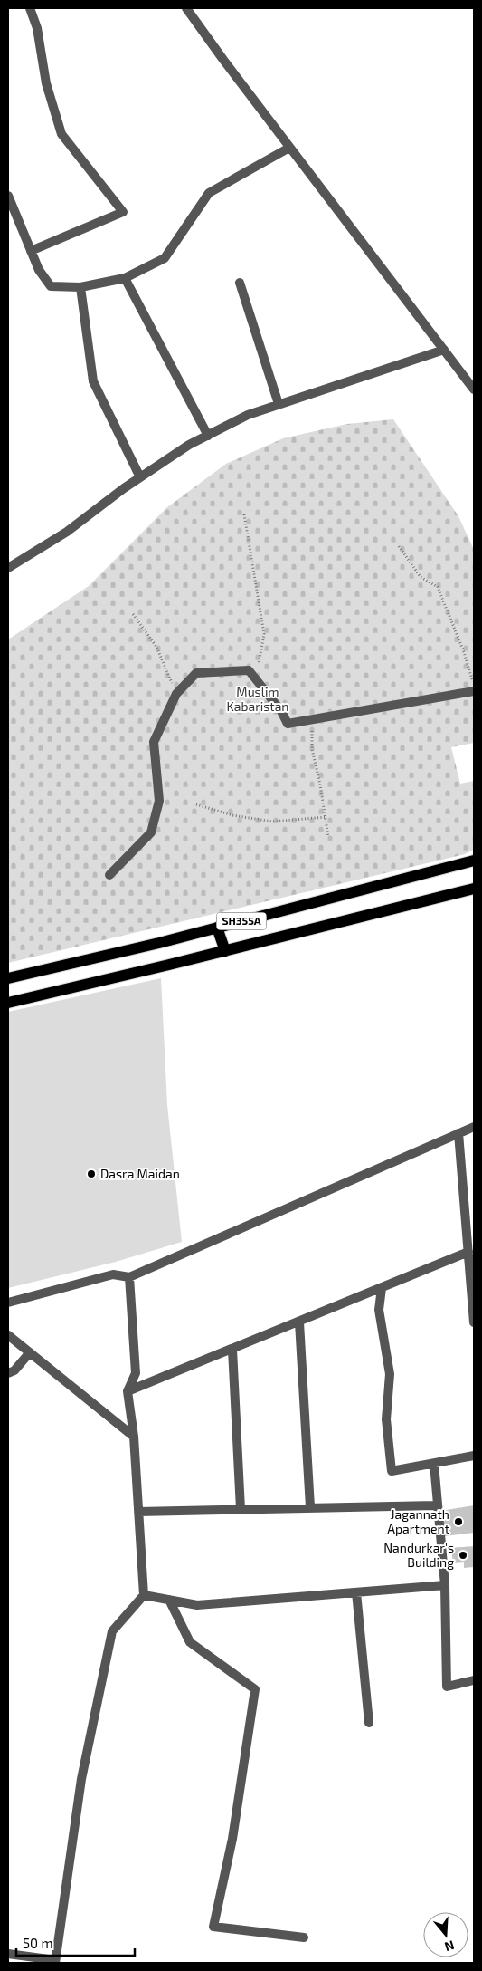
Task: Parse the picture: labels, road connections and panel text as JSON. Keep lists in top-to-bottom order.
{
  "streets": {
    "main road": ["SH355A"]
  },
  "parks": ["Muslim Kabaristan"],
  "places": ["Dasra Maidan", "Jagannath Apartment", "Nandurkar's Building"],
  "scale_bar": "50 m",
  "north": "bottom"
}
